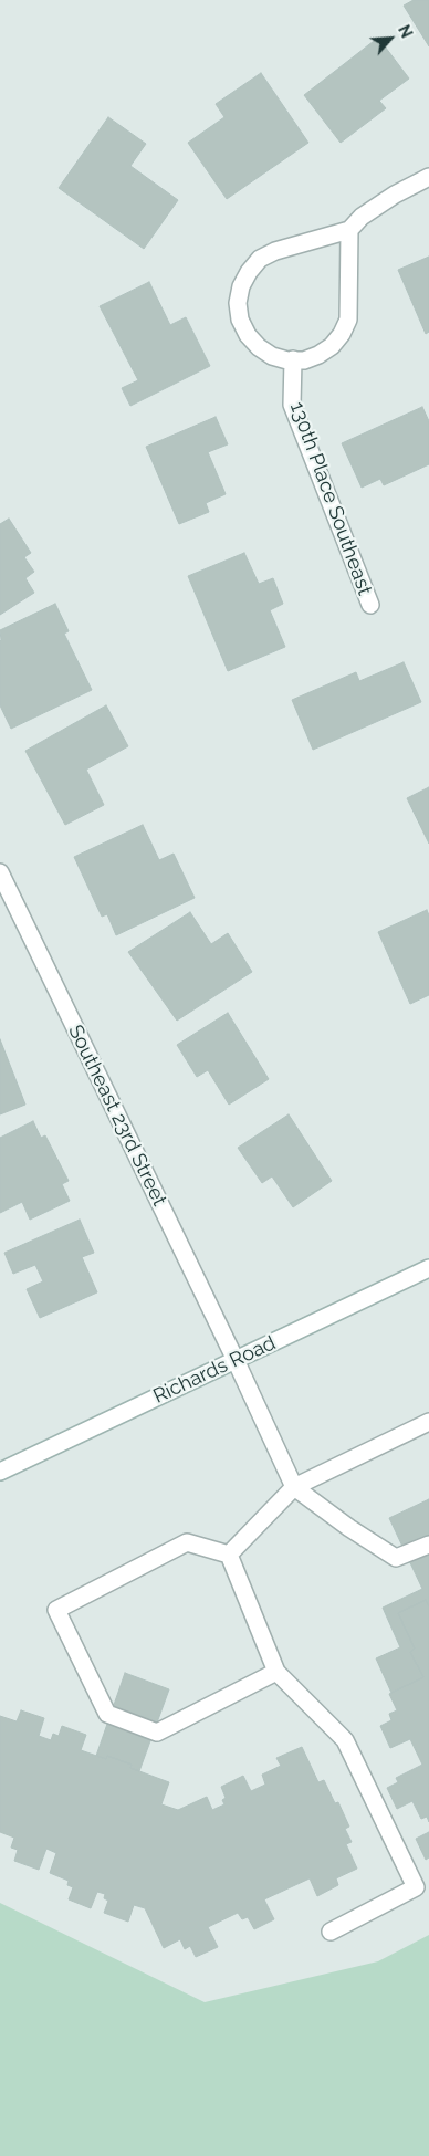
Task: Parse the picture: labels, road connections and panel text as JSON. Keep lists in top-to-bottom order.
{
  "streets": {
    "street": ["130th Place Southeast", "Southeast 23rd Street", "Richards Road"]
  },
  "crossings": [
    ["Southeast 23rd Street", "Richards Road"]
  ],
  "north": "top right"
}
